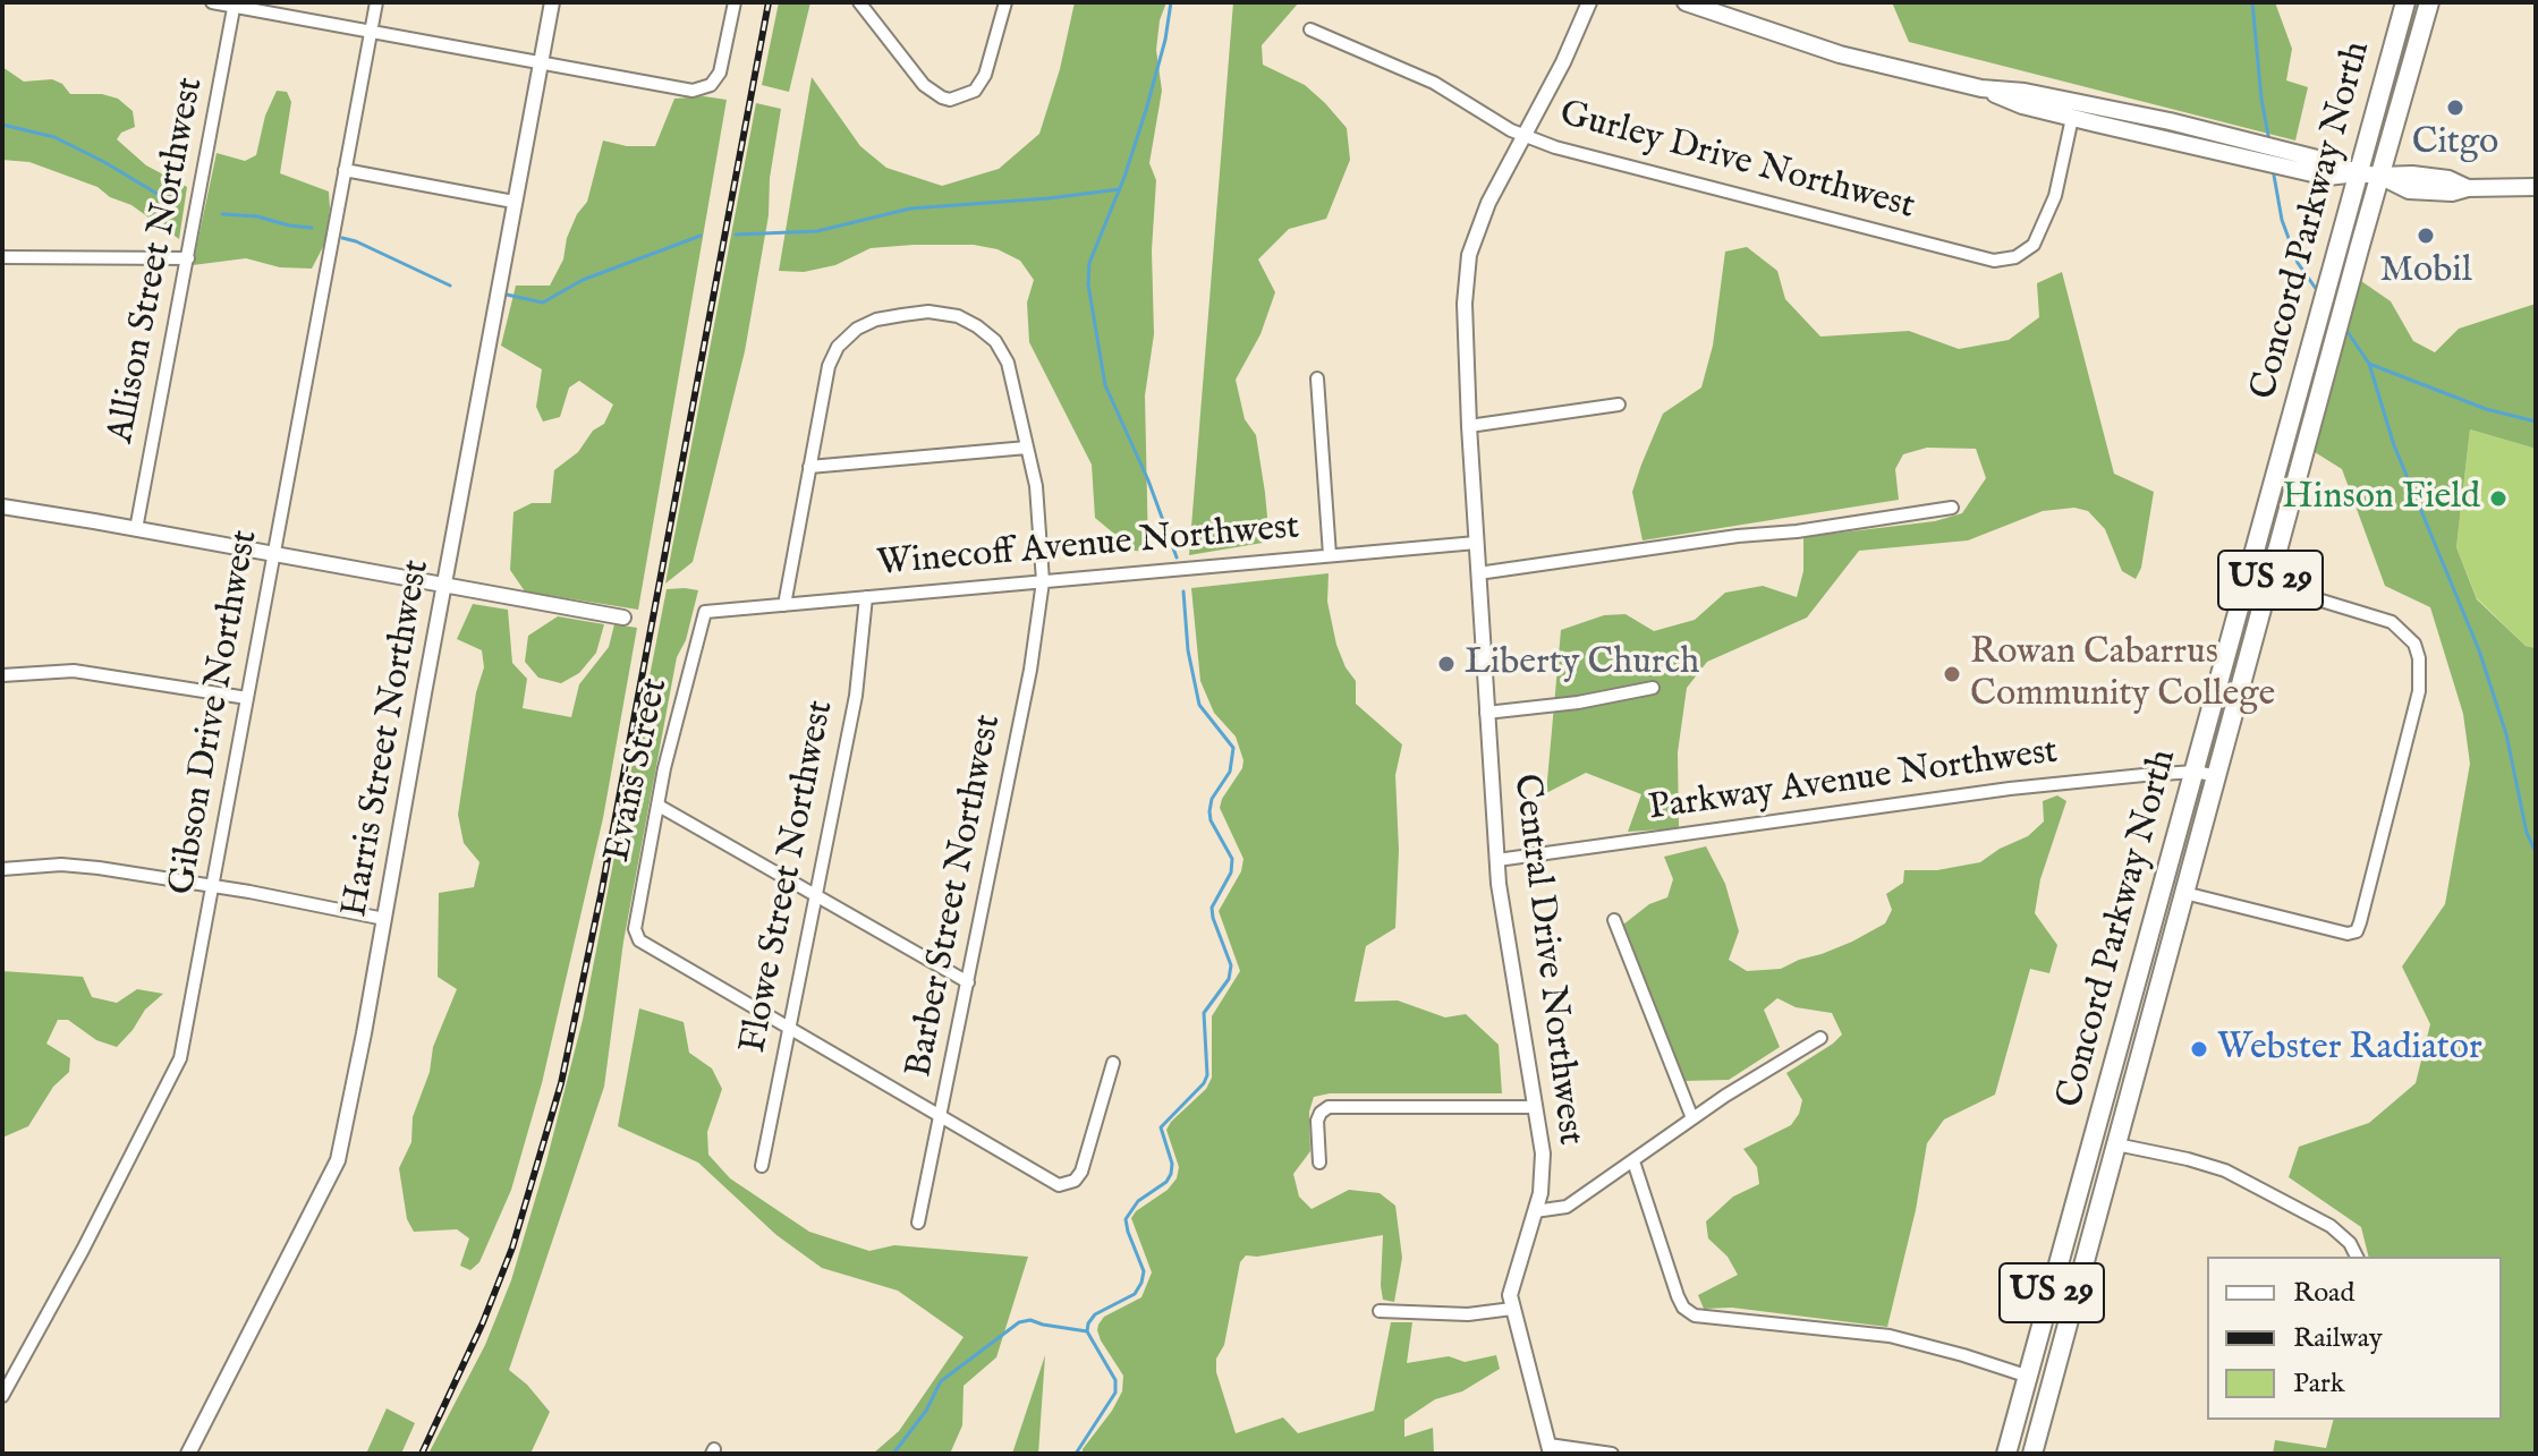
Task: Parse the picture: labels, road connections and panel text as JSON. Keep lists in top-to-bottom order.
{
  "streets": {
    "highway": ["Concord Parkway North", "US 29"],
    "street": [
      "Gurley Drive Northwest",
      "Allison Street Northwest",
      "Winecoff Avenue Northwest",
      "Gibson Drive Northwest",
      "Harris Street Northwest",
      "Evans Street",
      "Parkway Avenue Northwest",
      "Flowe Street Northwest",
      "Barber Street Northwest",
      "Central Drive Northwest"
    ]
  },
  "crossings": [
    ["Gurley Drive Northwest", "Central Drive Northwest"],
    ["Concord Parkway North", "Parkway Avenue Northwest"],
    ["Winecoff Avenue Northwest", "Evans Street"],
    ["Winecoff Avenue Northwest", "Flowe Street Northwest"],
    ["Winecoff Avenue Northwest", "Barber Street Northwest"],
    ["Winecoff Avenue Northwest", "Central Drive Northwest"],
    ["Evans Street", "Flowe Street Northwest"],
    ["Parkway Avenue Northwest", "Central Drive Northwest"]
  ],
  "places": [
    "Citgo",
    "Mobil",
    "Hinson Field",
    "Liberty Church",
    "Rowan Cabarrus Community College",
    "Webster Radiator"
  ],
  "legend": ["Road", "Railway", "Park"]
}
